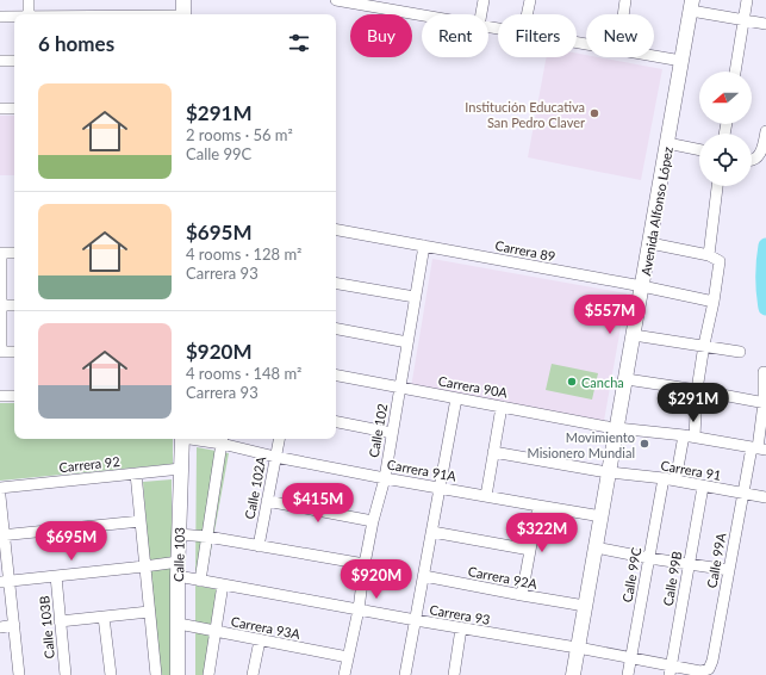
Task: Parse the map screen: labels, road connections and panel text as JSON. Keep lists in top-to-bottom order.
{
  "streets": {
    "street": [
      "Avenida Alfonso López",
      "Carrera 89",
      "Carrera 90A",
      "Calle 102",
      "Carrera 92",
      "Carrera 91A",
      "Carrera 91",
      "Calle 102A",
      "Calle 103",
      "Calle 99A",
      "Calle 99C",
      "Carrera 92A",
      "Calle 99B",
      "Carrera 93",
      "Calle 103B",
      "Carrera 93A"
    ]
  },
  "crossings": [
    ["Avenida Alfonso López", "Carrera 89"],
    ["Avenida Alfonso López", "Carrera 90A"],
    ["Avenida Alfonso López", "Carrera 91A"],
    ["Avenida Alfonso López", "Carrera 91"],
    ["Avenida Alfonso López", "Carrera 92A"],
    ["Avenida Alfonso López", "Carrera 93"],
    ["Carrera 89", "Calle 102"],
    ["Carrera 90A", "Calle 102"],
    ["Carrera 90A", "Calle 99A"],
    ["Calle 102", "Carrera 91A"],
    ["Calle 102", "Carrera 93"],
    ["Calle 102", "Carrera 93A"],
    ["Carrera 92", "Calle 103"],
    ["Carrera 91A", "Calle 102A"],
    ["Carrera 91", "Calle 99A"],
    ["Carrera 91", "Calle 99C"],
    ["Carrera 91", "Calle 99B"],
    ["Calle 103", "Carrera 93"],
    ["Calle 103", "Carrera 93A"],
    ["Calle 99A", "Carrera 93"],
    ["Calle 99C", "Carrera 93"],
    ["Calle 99B", "Carrera 93"]
  ],
  "places": ["Institución Educativa San Pedro Claver", "Cancha", "Movimiento Misionero Mundial"],
  "north": "left",
  "page": {
    "chip": [
      "Buy",
      "Rent",
      "Filters",
      "New"
    ],
    "heading": "6 homes",
    "list": [
      {
        "name": "$291M",
        "note": "2 rooms · 56 m² · Calle 99C"
      },
      {
        "name": "$695M",
        "note": "4 rooms · 128 m² · Carrera 93"
      },
      {
        "name": "$920M",
        "note": "4 rooms · 148 m² · Carrera 93"
      }
    ],
    "price": [
      "$557M",
      "$291M",
      "$415M",
      "$322M",
      "$695M",
      "$920M"
    ]
  }
}
